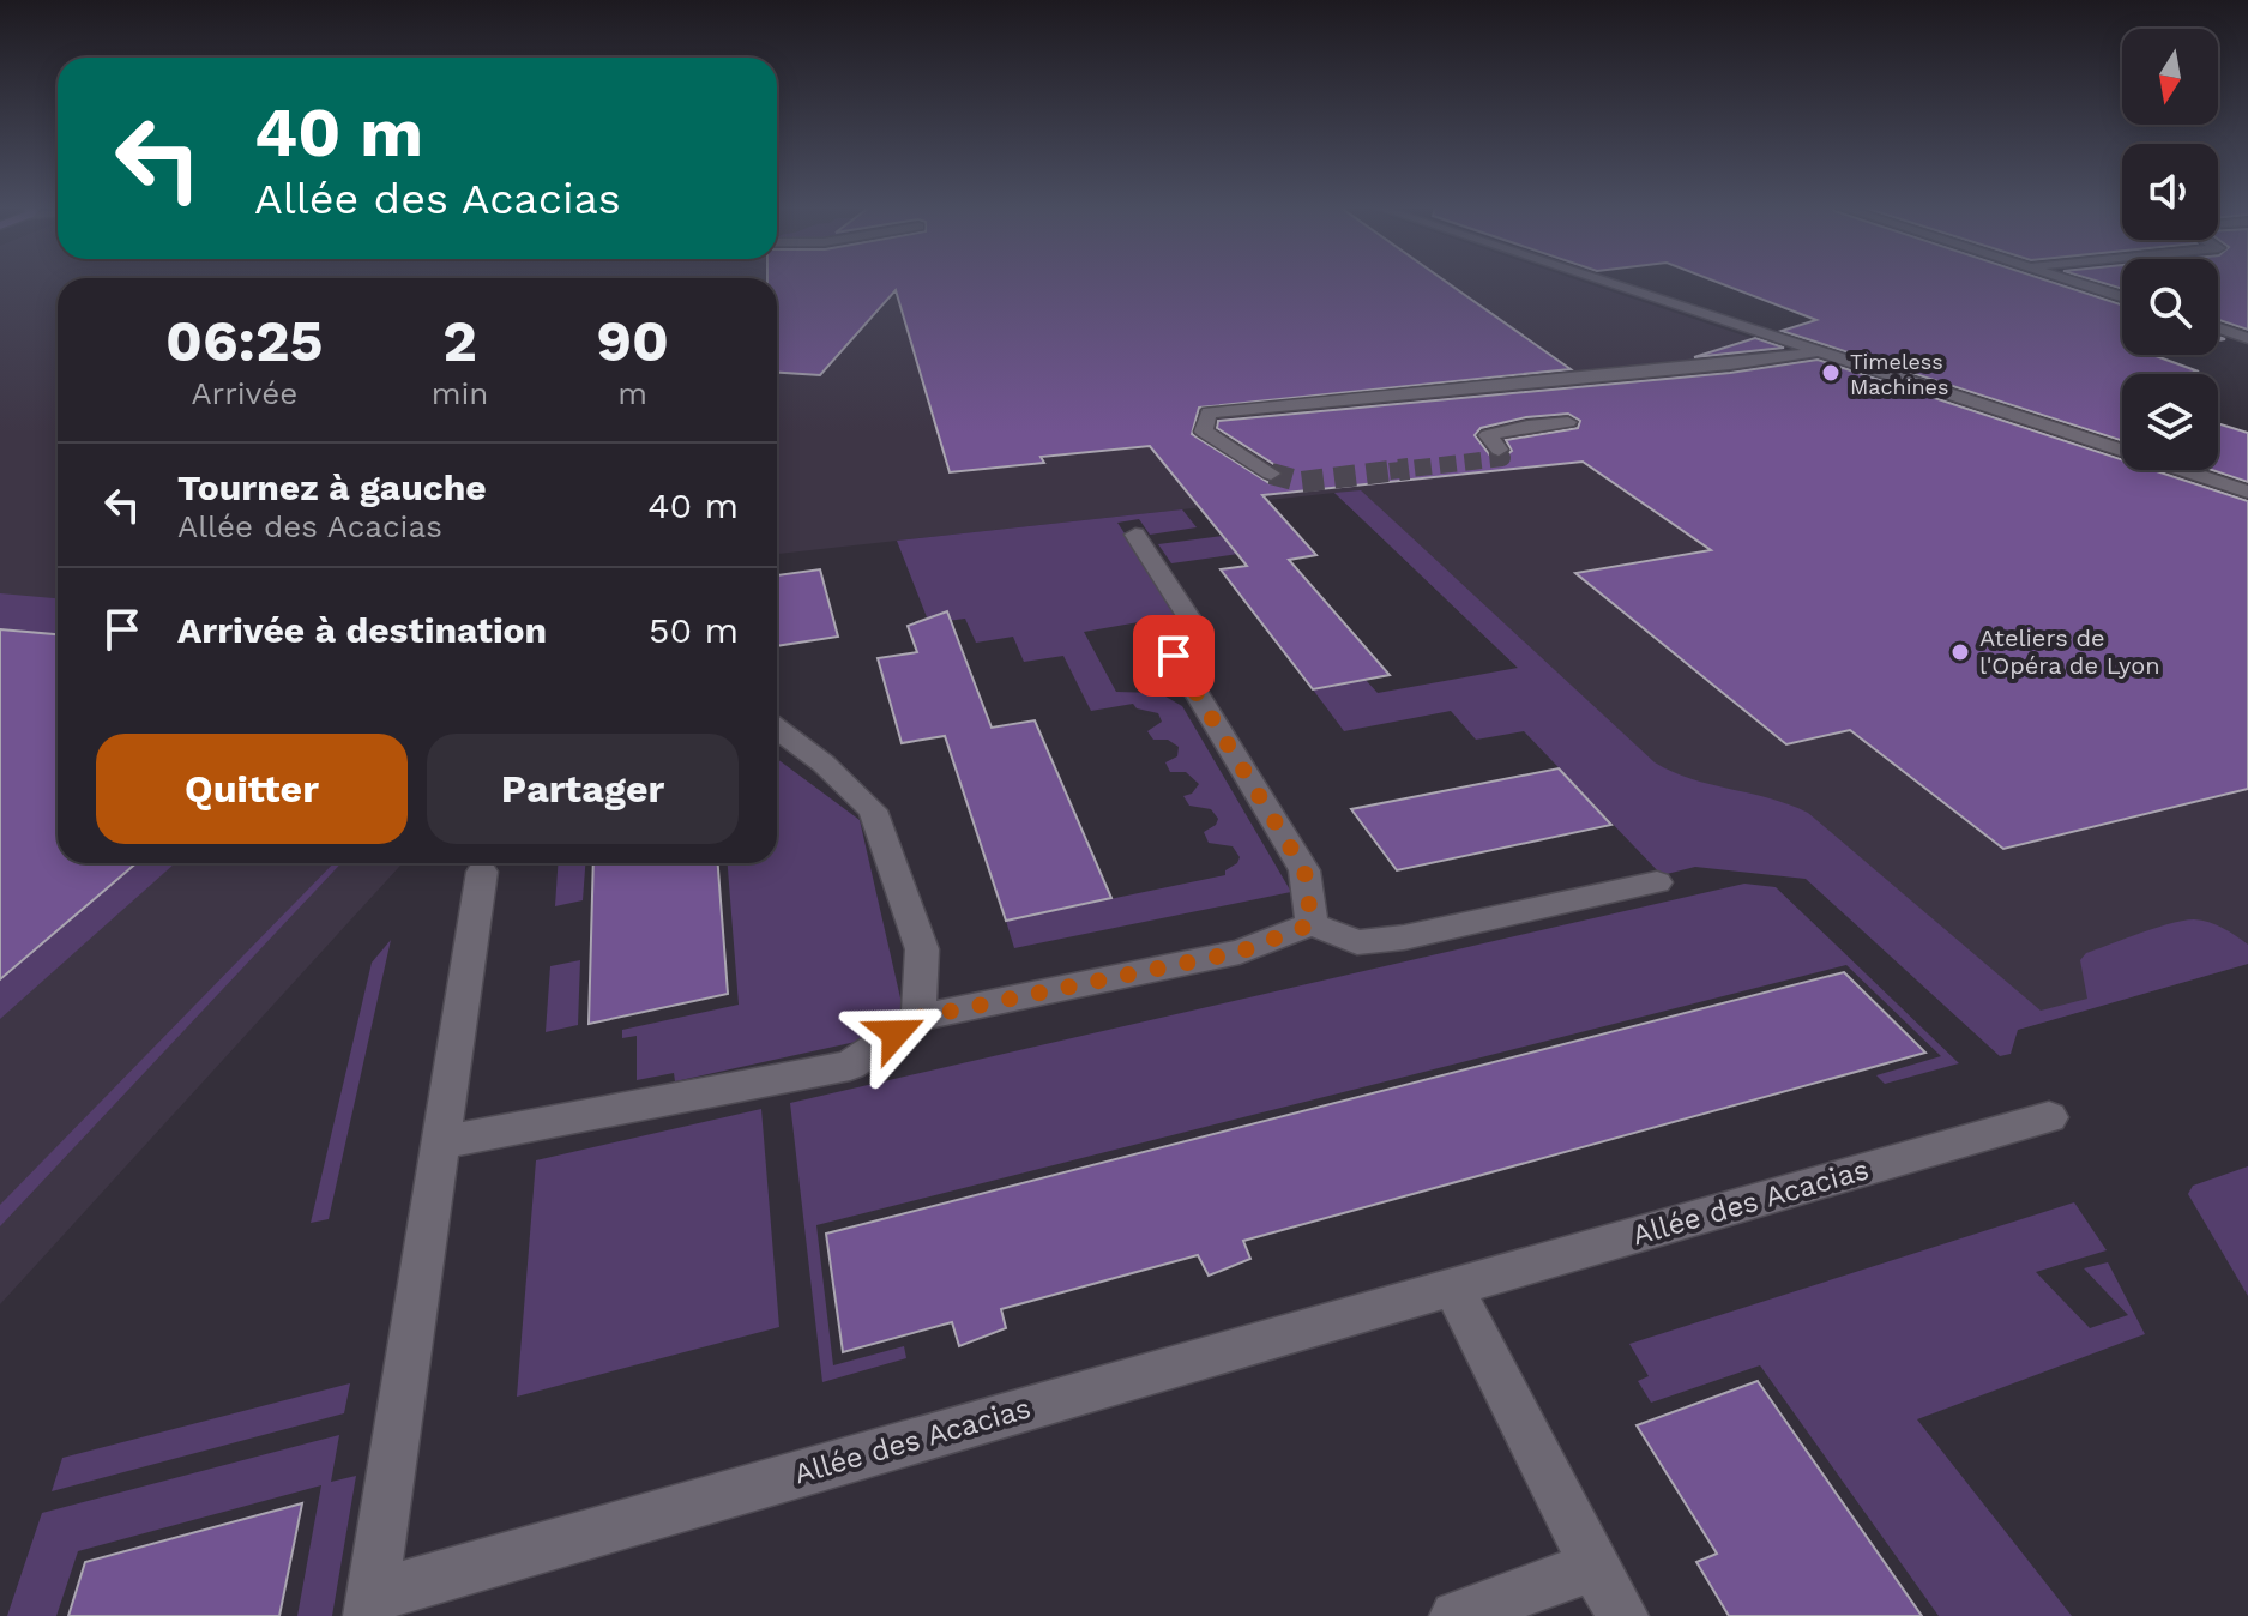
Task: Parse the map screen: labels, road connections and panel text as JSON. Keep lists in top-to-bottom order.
{
  "streets": {
    "street": ["Allée des Acacias"]
  },
  "places": ["Timeless Machines", "Ateliers de l'Opéra de Lyon"],
  "north": "bottom",
  "page": {
    "turn": ["40 m", "Allée des Acacias"],
    "eta": [
      "06:25",
      "Arrivée",
      "2",
      "min",
      "90",
      "m"
    ],
    "list": [
      {
        "name": "Tournez à gauche",
        "note": "Allée des Acacias",
        "value": "40 m"
      },
      {
        "name": "Arrivée à destination",
        "value": "50 m"
      }
    ],
    "buttons": ["Quitter", "Partager"]
  }
}
